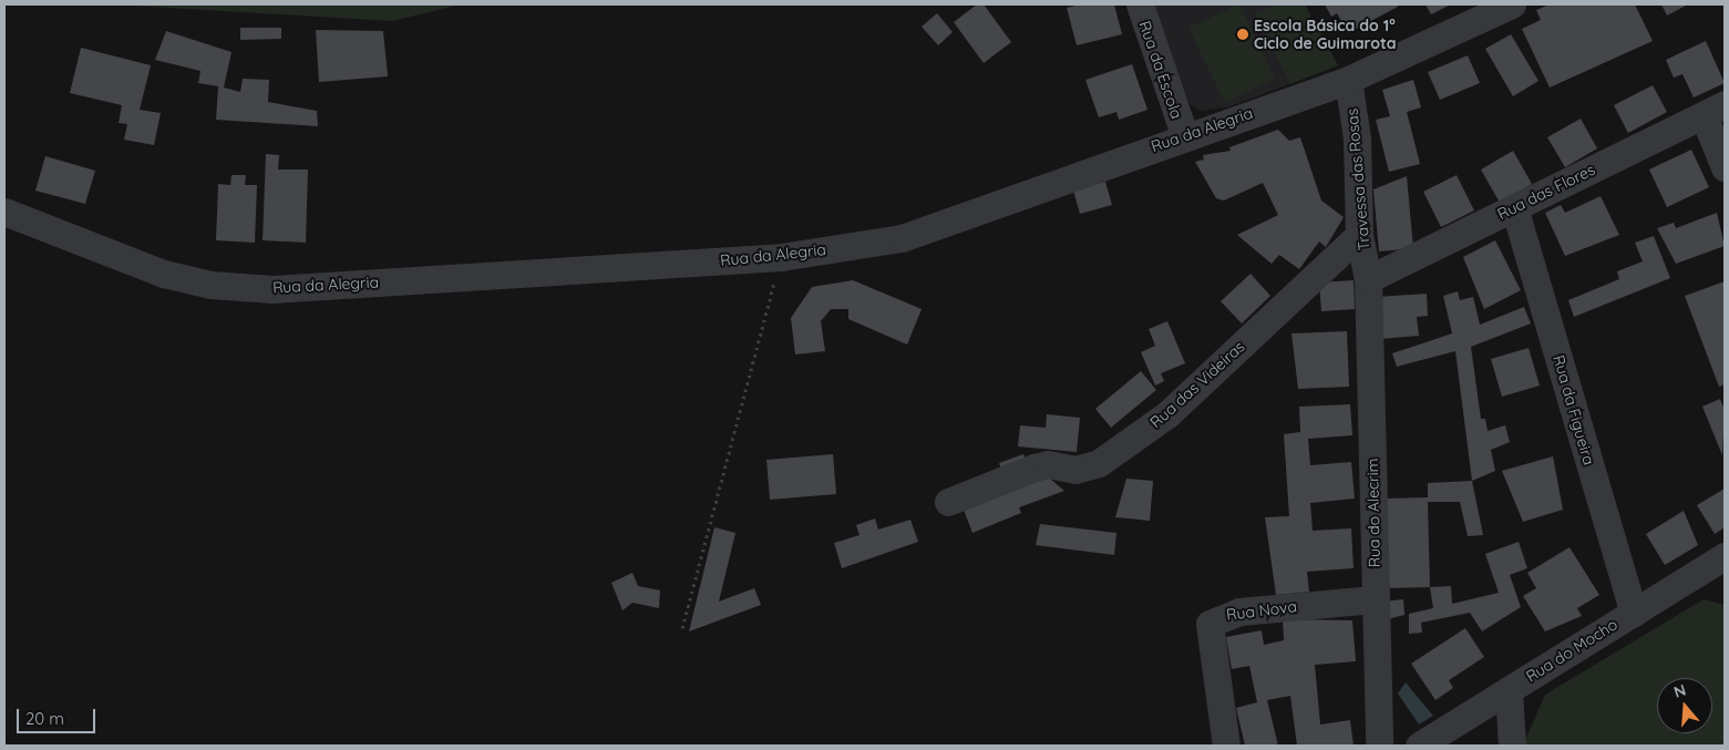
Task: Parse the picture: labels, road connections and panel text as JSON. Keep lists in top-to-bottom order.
{
  "streets": {
    "street": [
      "Rua da Escola",
      "Rua da Alegria",
      "Travessa das Rosas",
      "Rua das Flores",
      "Rua das Videiras",
      "Rua da Figueira",
      "Rua do Alecrim",
      "Rua Nova",
      "Rua do Mocho"
    ]
  },
  "crossings": [
    ["Rua da Escola", "Rua da Alegria"],
    ["Rua da Alegria", "Travessa das Rosas"],
    ["Travessa das Rosas", "Rua das Flores"],
    ["Travessa das Rosas", "Rua das Videiras"],
    ["Travessa das Rosas", "Rua do Alecrim"],
    ["Rua das Flores", "Rua da Figueira"],
    ["Rua das Flores", "Rua do Alecrim"],
    ["Rua da Figueira", "Rua do Mocho"],
    ["Rua do Alecrim", "Rua Nova"]
  ],
  "places": ["Escola Básica do 1° Ciclo de Guimarota"],
  "scale_bar": "20 m",
  "north": "top"
}
